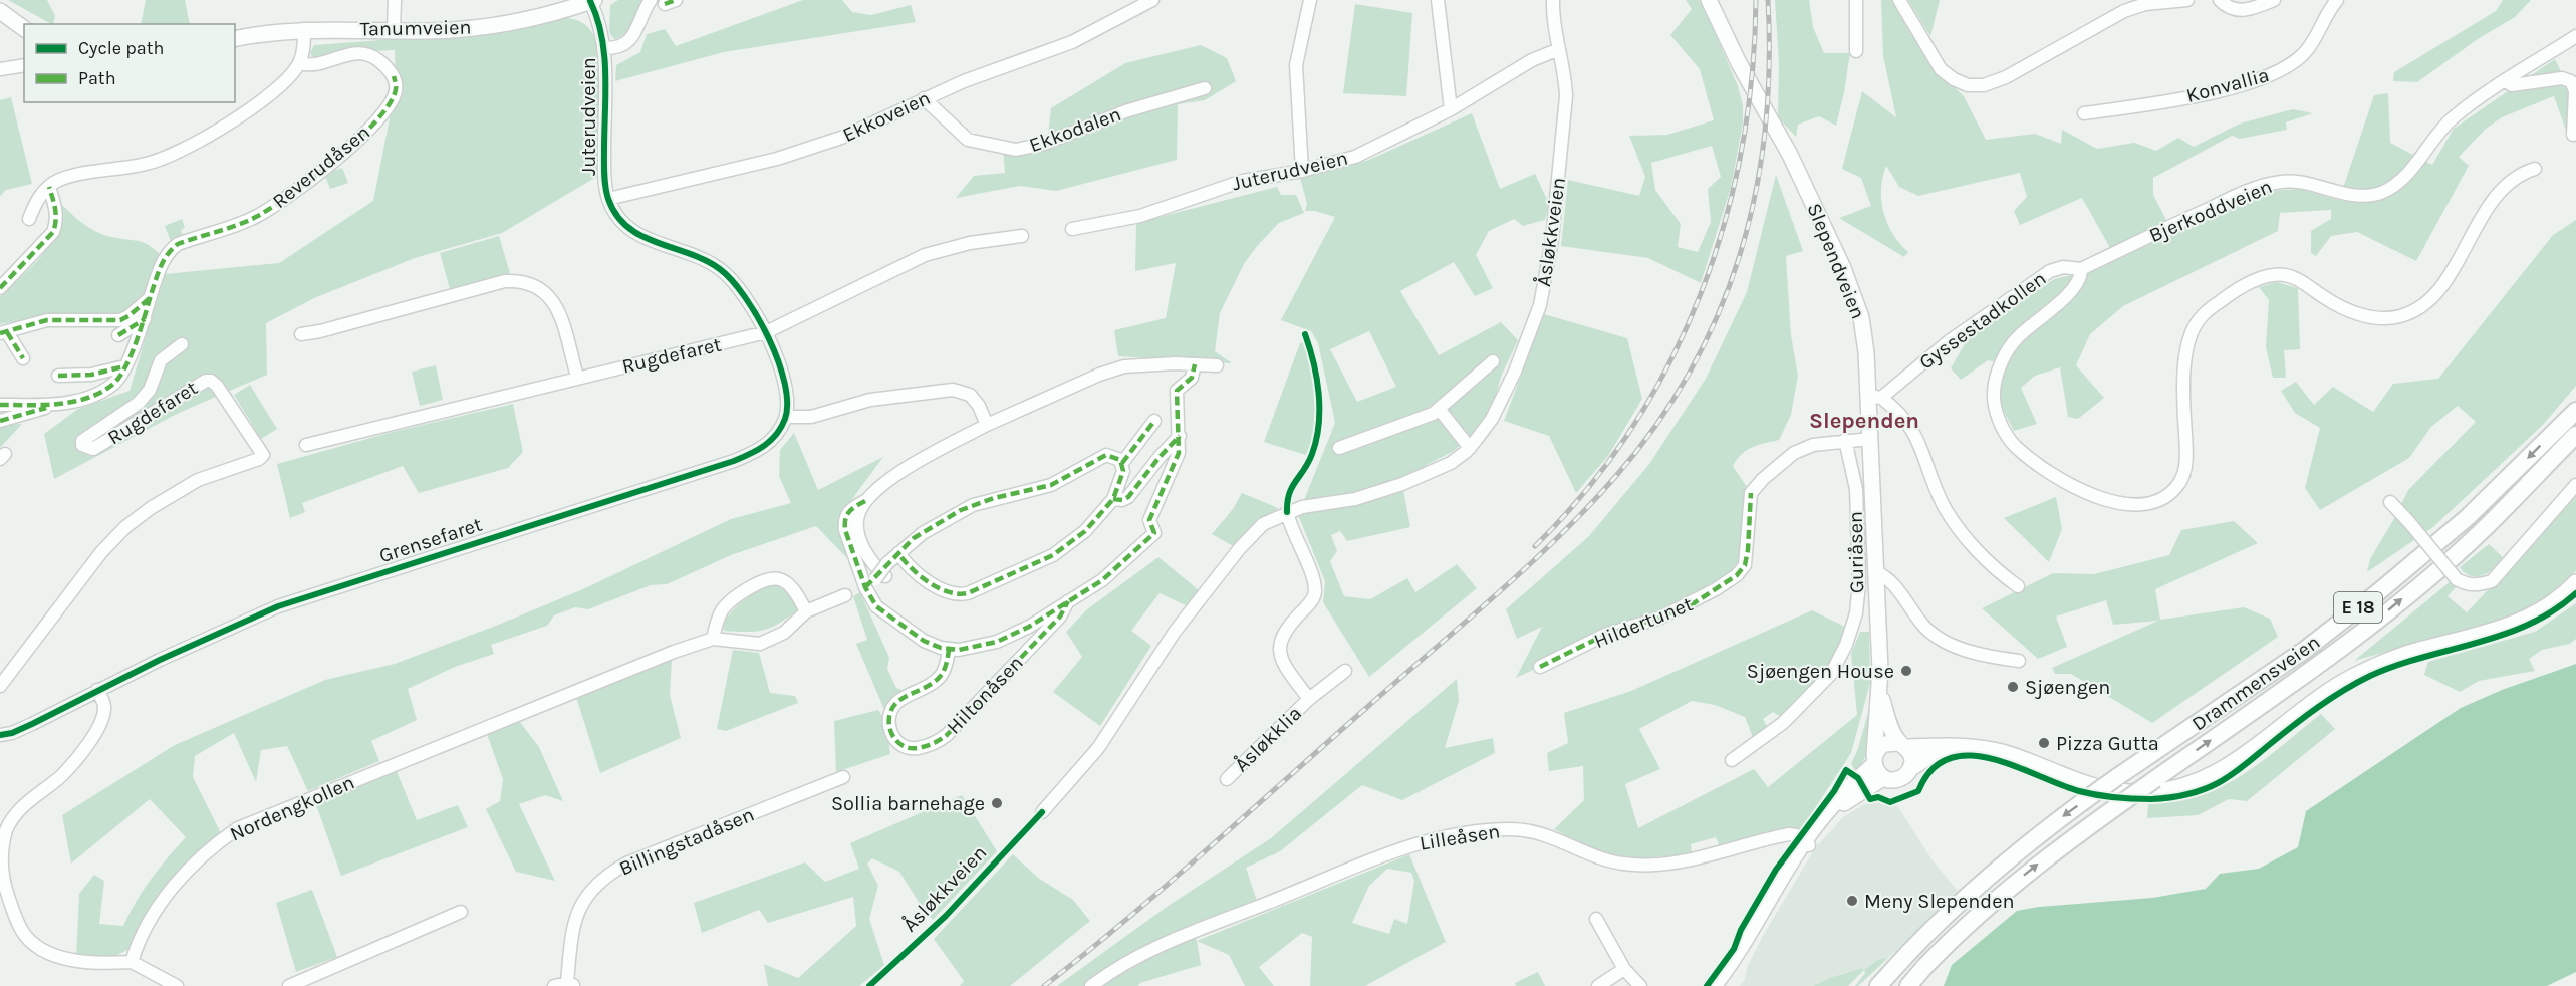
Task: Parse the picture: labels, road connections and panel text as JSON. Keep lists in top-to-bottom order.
{
  "streets": {
    "highway": ["E 18", "Drammensveien"],
    "main road": ["Tanumveien", "Slependveien"],
    "street": [
      "Konvallia",
      "Juterudveien",
      "Ekkoveien",
      "Ekkodalen",
      "Reverudåsen",
      "Bjerkoddveien",
      "Åsløkkveien",
      "Gyssestadkollen",
      "Rugdefaret",
      "Grensefaret",
      "Guriåsen",
      "Hildertunet",
      "Hiltonåsen",
      "Åsløkklia",
      "Nordengkollen",
      "Lilleåsen",
      "Billingstadåsen"
    ]
  },
  "crossings": [
    ["Tanumveien", "Juterudveien"],
    ["Juterudveien", "Ekkoveien"],
    ["Juterudveien", "Åsløkkveien"],
    ["Juterudveien", "Rugdefaret"],
    ["Ekkoveien", "Ekkodalen"],
    ["Bjerkoddveien", "Gyssestadkollen"],
    ["Åsløkkveien", "Åsløkklia"],
    ["Slependveien", "Gyssestadkollen"],
    ["Slependveien", "Hildertunet"],
    ["Guriåsen", "Hildertunet"]
  ],
  "districts": ["Slependen"],
  "places": [
    "Sjøengen House",
    "Sjøengen",
    "Pizza Gutta",
    "Sollia barnehage",
    "Meny Slependen"
  ],
  "legend": ["Cycle path", "Path"]
}
